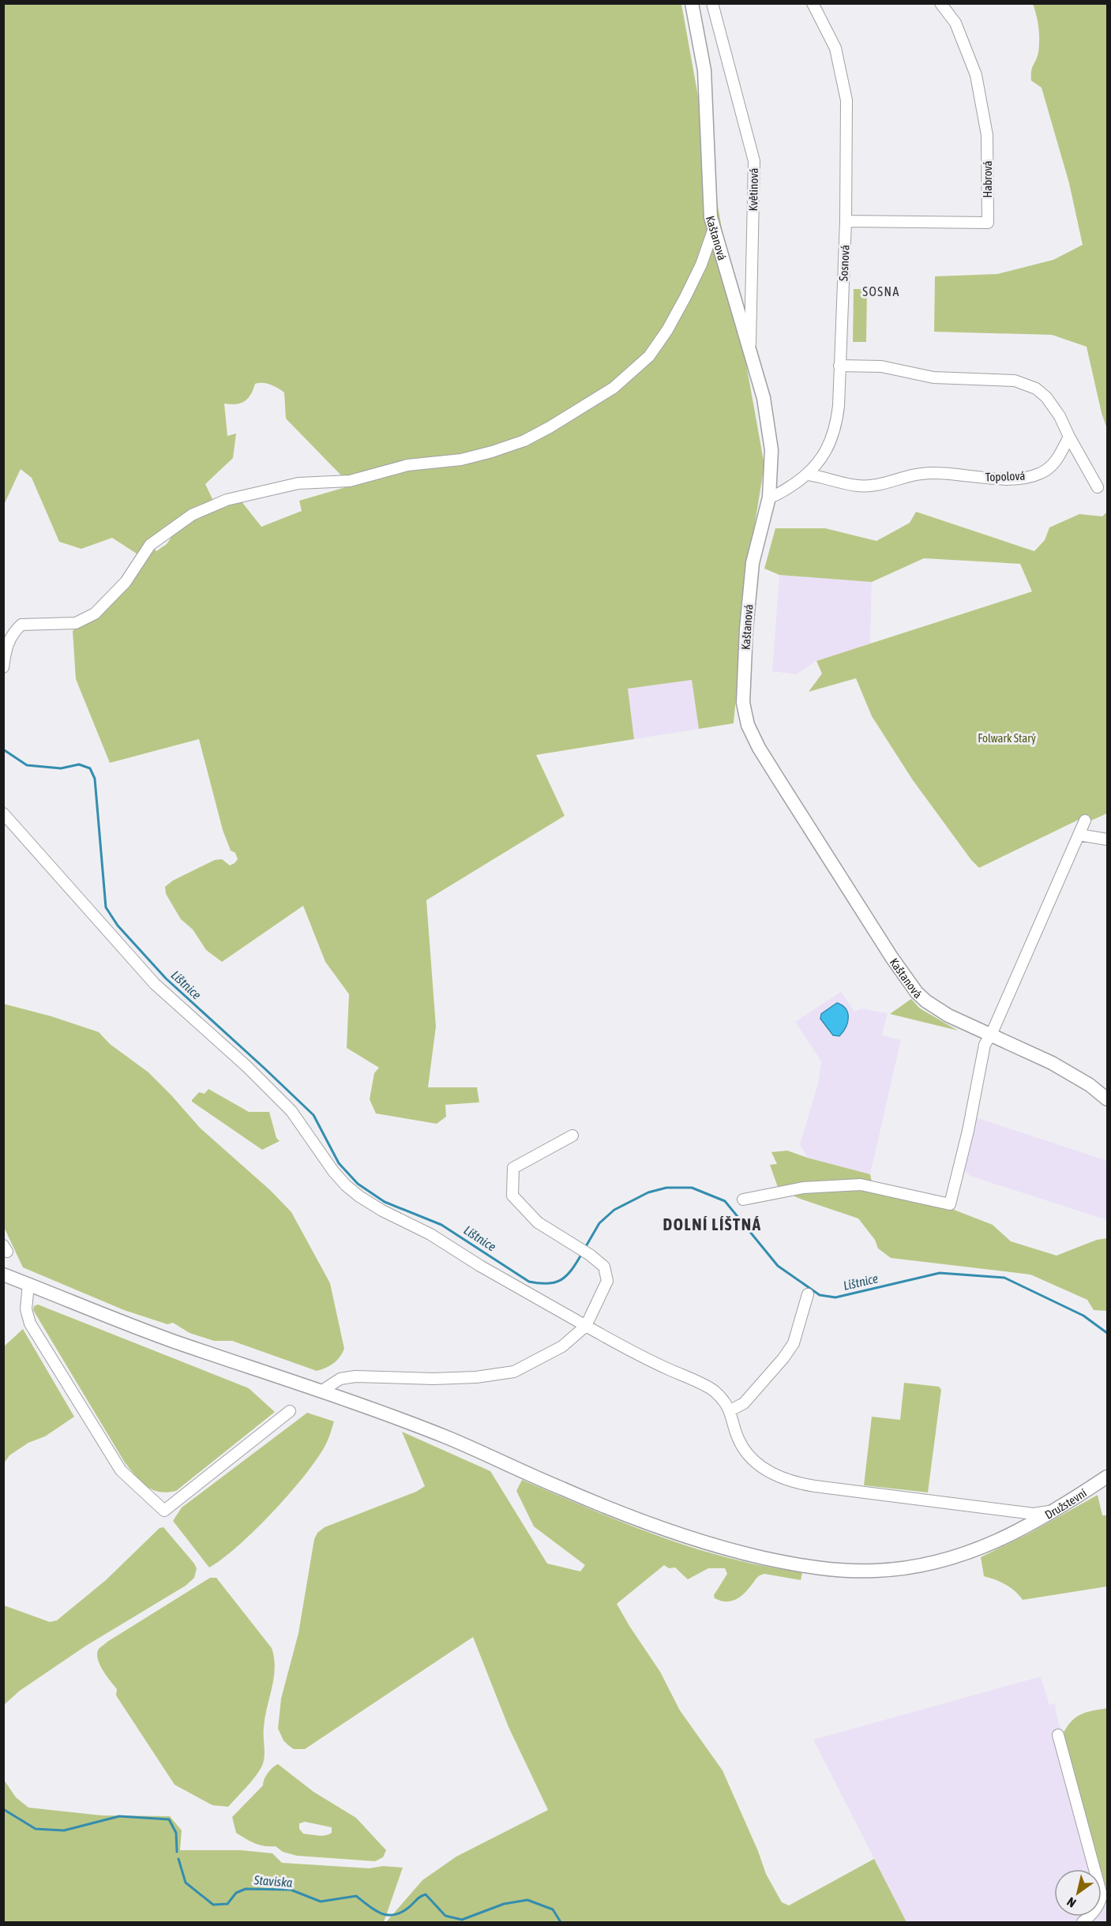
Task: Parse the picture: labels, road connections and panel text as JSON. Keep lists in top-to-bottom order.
{
  "streets": {
    "street": [
      "Habrová",
      "Květinová",
      "Kaštanová",
      "Sosnová",
      "Topolová",
      "Družstevní"
    ]
  },
  "crossings": [
    ["Habrová", "Sosnová"],
    ["Květinová", "Kaštanová"],
    ["Kaštanová", "Sosnová"],
    ["Sosnová", "Topolová"]
  ],
  "districts": ["SOSNA", "DOLNÍ LÍŠTNÁ"],
  "water": ["Líštnice", "Staviska"],
  "parks": ["Folwark Starý"],
  "north": "bottom left"
}
